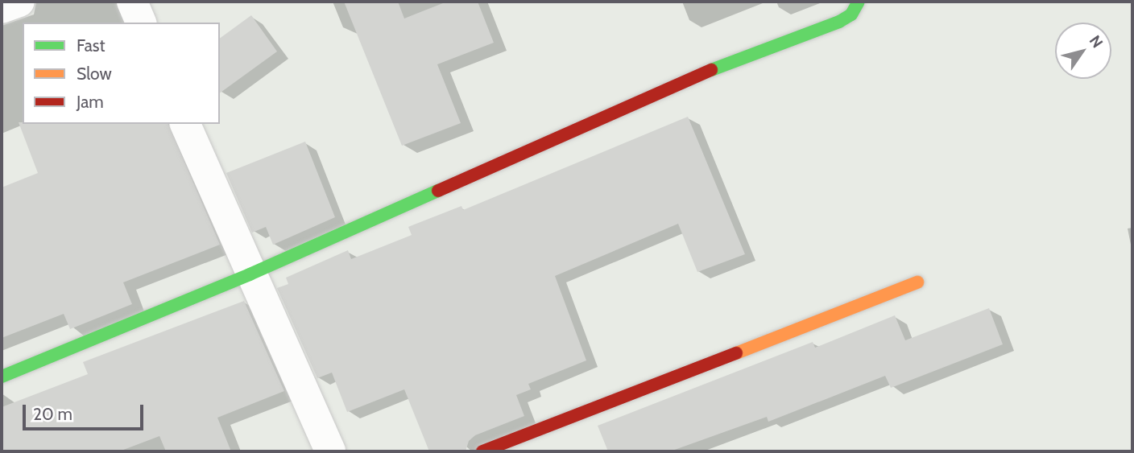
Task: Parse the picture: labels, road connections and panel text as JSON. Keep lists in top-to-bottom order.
{
  "legend": ["Fast", "Slow", "Jam"],
  "scale_bar": "20 m",
  "north": "top right"
}
